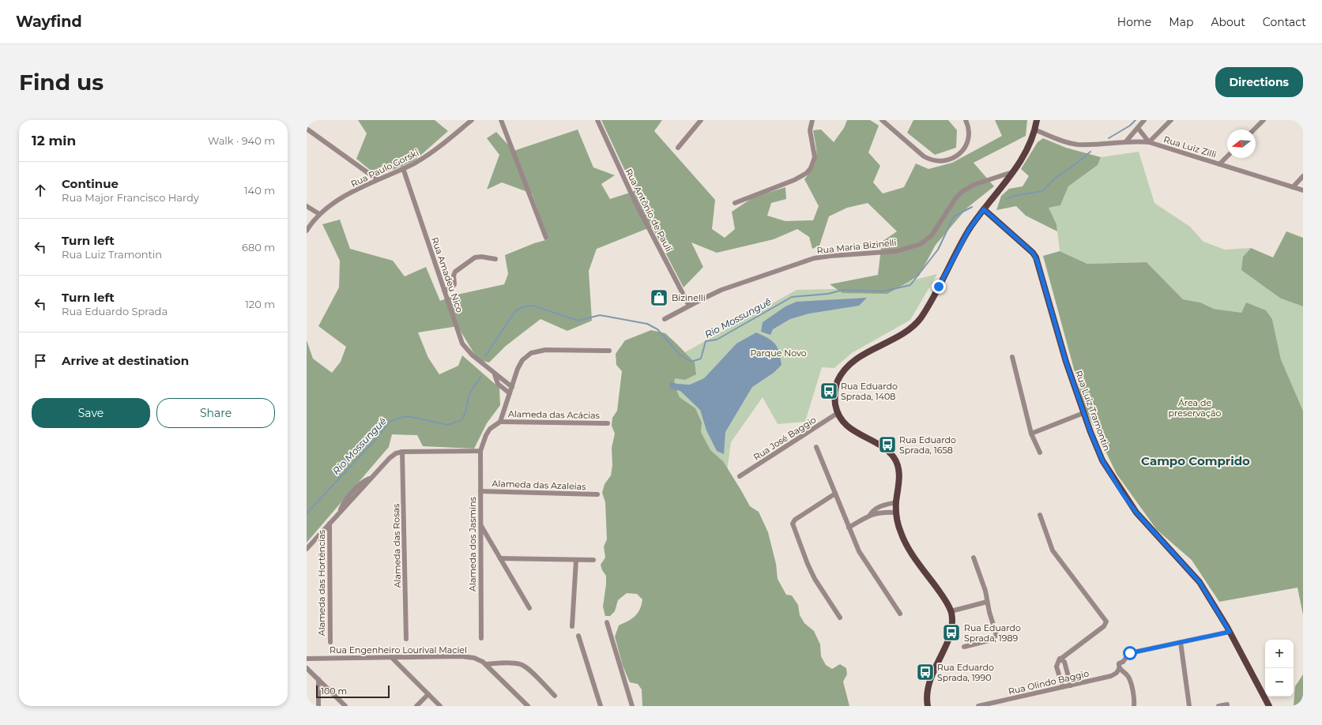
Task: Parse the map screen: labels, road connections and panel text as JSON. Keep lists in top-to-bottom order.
{
  "streets": {
    "main road": ["Rua Luiz Tramontin"],
    "street": [
      "Rua Luiz Zilli",
      "Rua Paulo Gorski",
      "Rua Antônio de Pauli",
      "Rua Maria Bizinelli",
      "Rua Amadeu Nico",
      "Alameda das Acácias",
      "Rua José Baggio",
      "Alameda das Azaleias",
      "Alameda dos Jasmins",
      "Alameda das Rosas",
      "Alameda das Hortências",
      "Rua Engenheiro Lourival Maciel",
      "Rua Olindo Baggio"
    ]
  },
  "crossings": [
    ["Rua Paulo Gorski", "Rua Amadeu Nico"],
    ["Rua Antônio de Pauli", "Rua Maria Bizinelli"],
    ["Alameda das Acácias", "Alameda dos Jasmins"],
    ["Alameda das Azaleias", "Alameda dos Jasmins"]
  ],
  "districts": ["Campo Comprido"],
  "water": ["Rio Mossunguê"],
  "parks": ["Parque Novo", "Área de preservação"],
  "places": {
    "shop": ["Bizinelli"],
    "bus stop": [
      "Rua Eduardo Sprada, 1408",
      "Rua Eduardo Sprada, 1658",
      "Rua Eduardo Sprada, 1989",
      "Rua Eduardo Sprada, 1990"
    ]
  },
  "scale_bar": "100 m",
  "north": "left",
  "page": {
    "header": "Wayfind",
    "nav": [
      "Home",
      "Map",
      "About",
      "Contact"
    ],
    "buttons": [
      "Directions",
      ["Save", "Share"]
    ],
    "title": "Find us",
    "heading": ["12 min", "Walk · 940 m"],
    "list": [
      ["Continue", "Rua Major Francisco Hardy", "140 m"],
      ["Turn left", "Rua Luiz Tramontin", "680 m"],
      ["Turn left", "Rua Eduardo Sprada", "120 m"],
      "Arrive at destination"
    ],
    "map_buttons": ["+", "−"],
    "scale": "100 m"
  }
}
